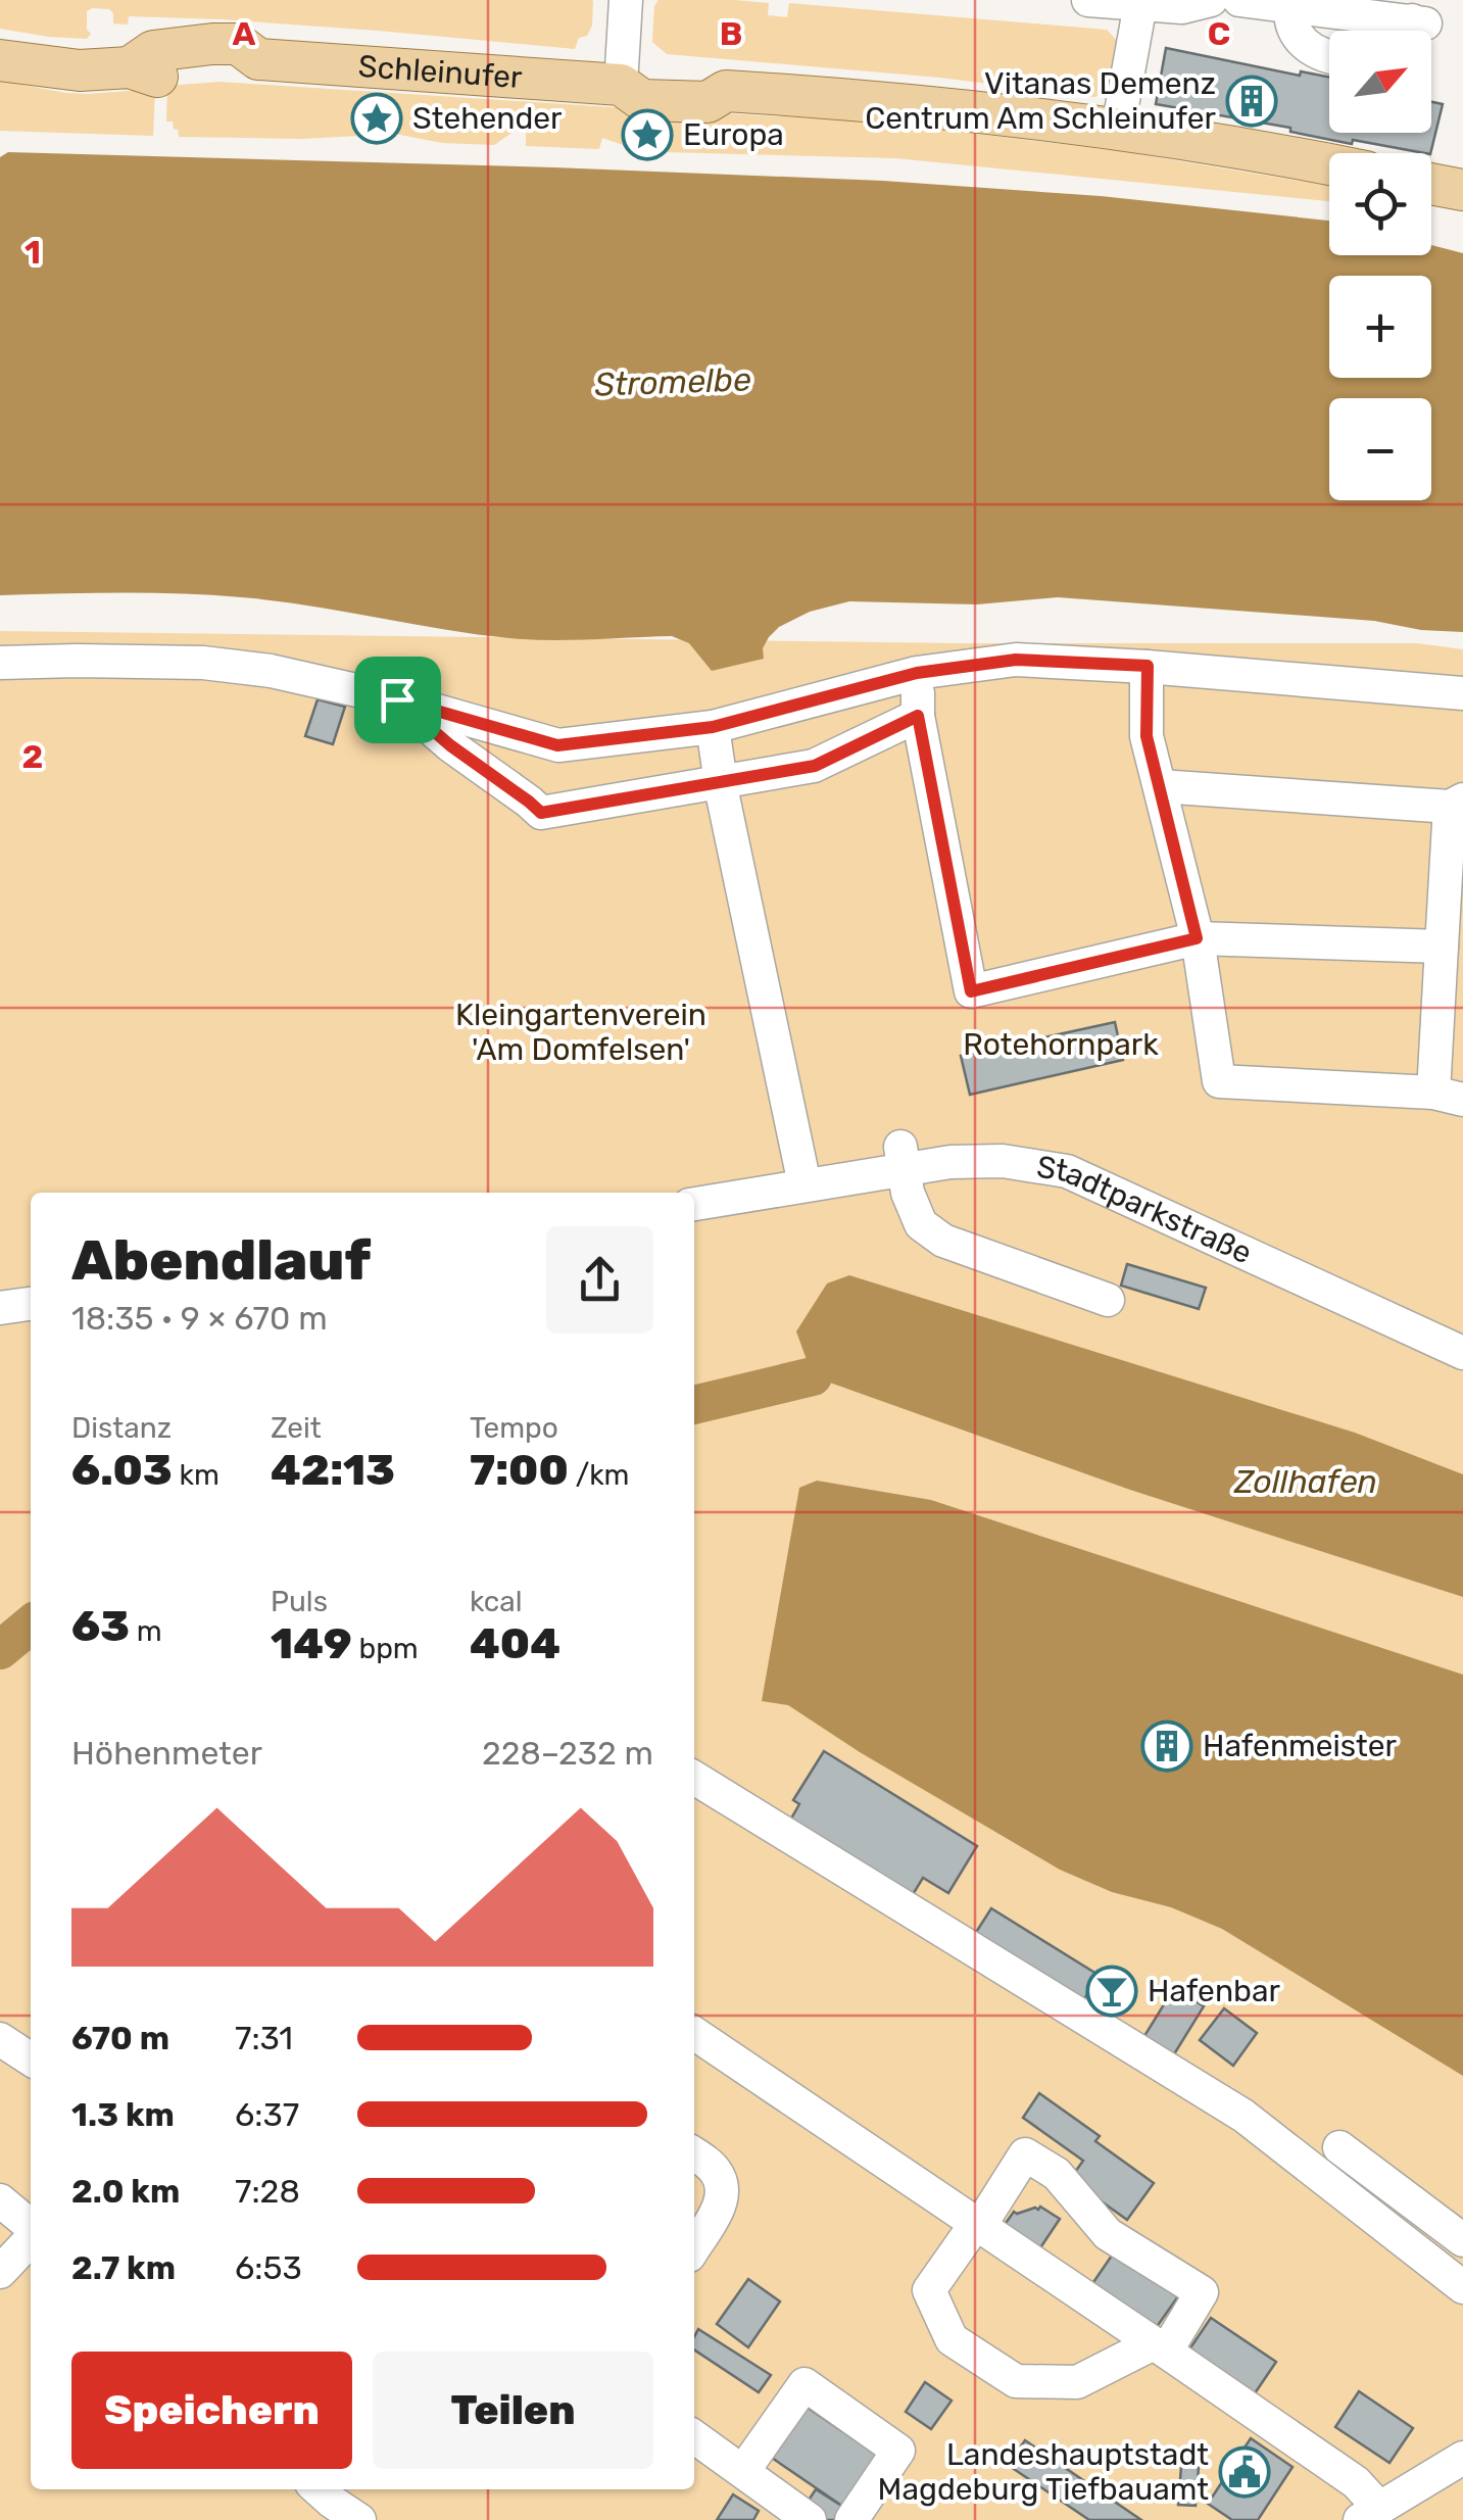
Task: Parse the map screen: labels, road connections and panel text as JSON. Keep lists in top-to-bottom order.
{
  "streets": {
    "main road": ["Schleinufer"],
    "street": ["Stadtparkstraße"]
  },
  "water": ["Stromelbe", "Zollhafen"],
  "parks": ["Kleingartenverein 'Am Domfelsen'", "Rotehornpark"],
  "places": {
    "building": ["Vitanas Demenz Centrum Am Schleinufer", "Hafenmeister"],
    "place": ["Stehender", "Europa"],
    "bar": ["Hafenbar"],
    "public building": ["Landeshauptstadt Magdeburg Tiefbauamt"]
  },
  "north": "top right",
  "page": {
    "map_buttons": ["+", "−"],
    "heading": ["Abendlauf", "18:35 · 9 × 670 m"],
    "stats": [
      ["Distanz", "6.03 km"],
      ["Zeit", "42:13"],
      ["Tempo", "7:00 /km"],
      ["63 m"],
      ["Puls", "149 bpm"],
      ["kcal", "404"]
    ],
    "chart": ["Höhenmeter", "228–232 m"],
    "list": [
      {
        "name": "670 m",
        "note": "7:31"
      },
      {
        "name": "1.3 km",
        "note": "6:37"
      },
      {
        "name": "2.0 km",
        "note": "7:28"
      },
      {
        "name": "2.7 km",
        "note": "6:53"
      }
    ],
    "buttons": ["Speichern", "Teilen"]
  },
  "grid": {
    "columns": ["A", "B", "C"],
    "rows": ["1", "2"]
  }
}
